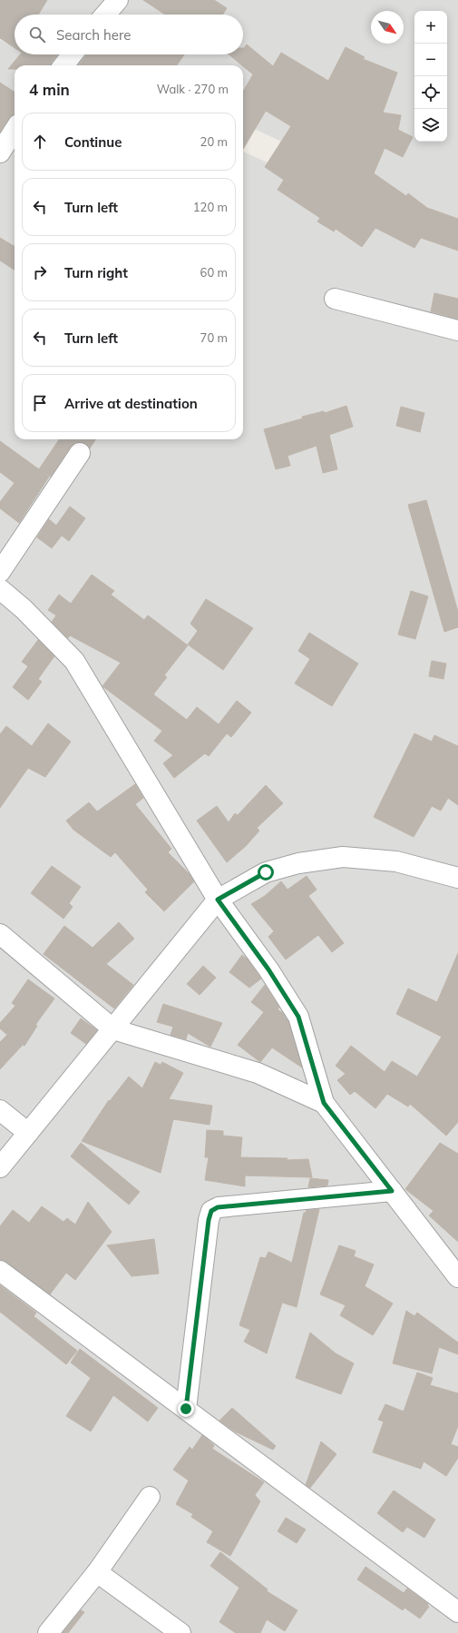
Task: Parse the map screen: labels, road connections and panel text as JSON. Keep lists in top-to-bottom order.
{
  "north": "bottom right",
  "page": {
    "map_buttons": ["+", "−"],
    "search": "Search here",
    "heading": ["4 min", "Walk · 270 m"],
    "list": [
      ["Continue", "20 m"],
      ["Turn left", "120 m"],
      ["Turn right", "60 m"],
      ["Turn left", "70 m"],
      "Arrive at destination"
    ]
  }
}
